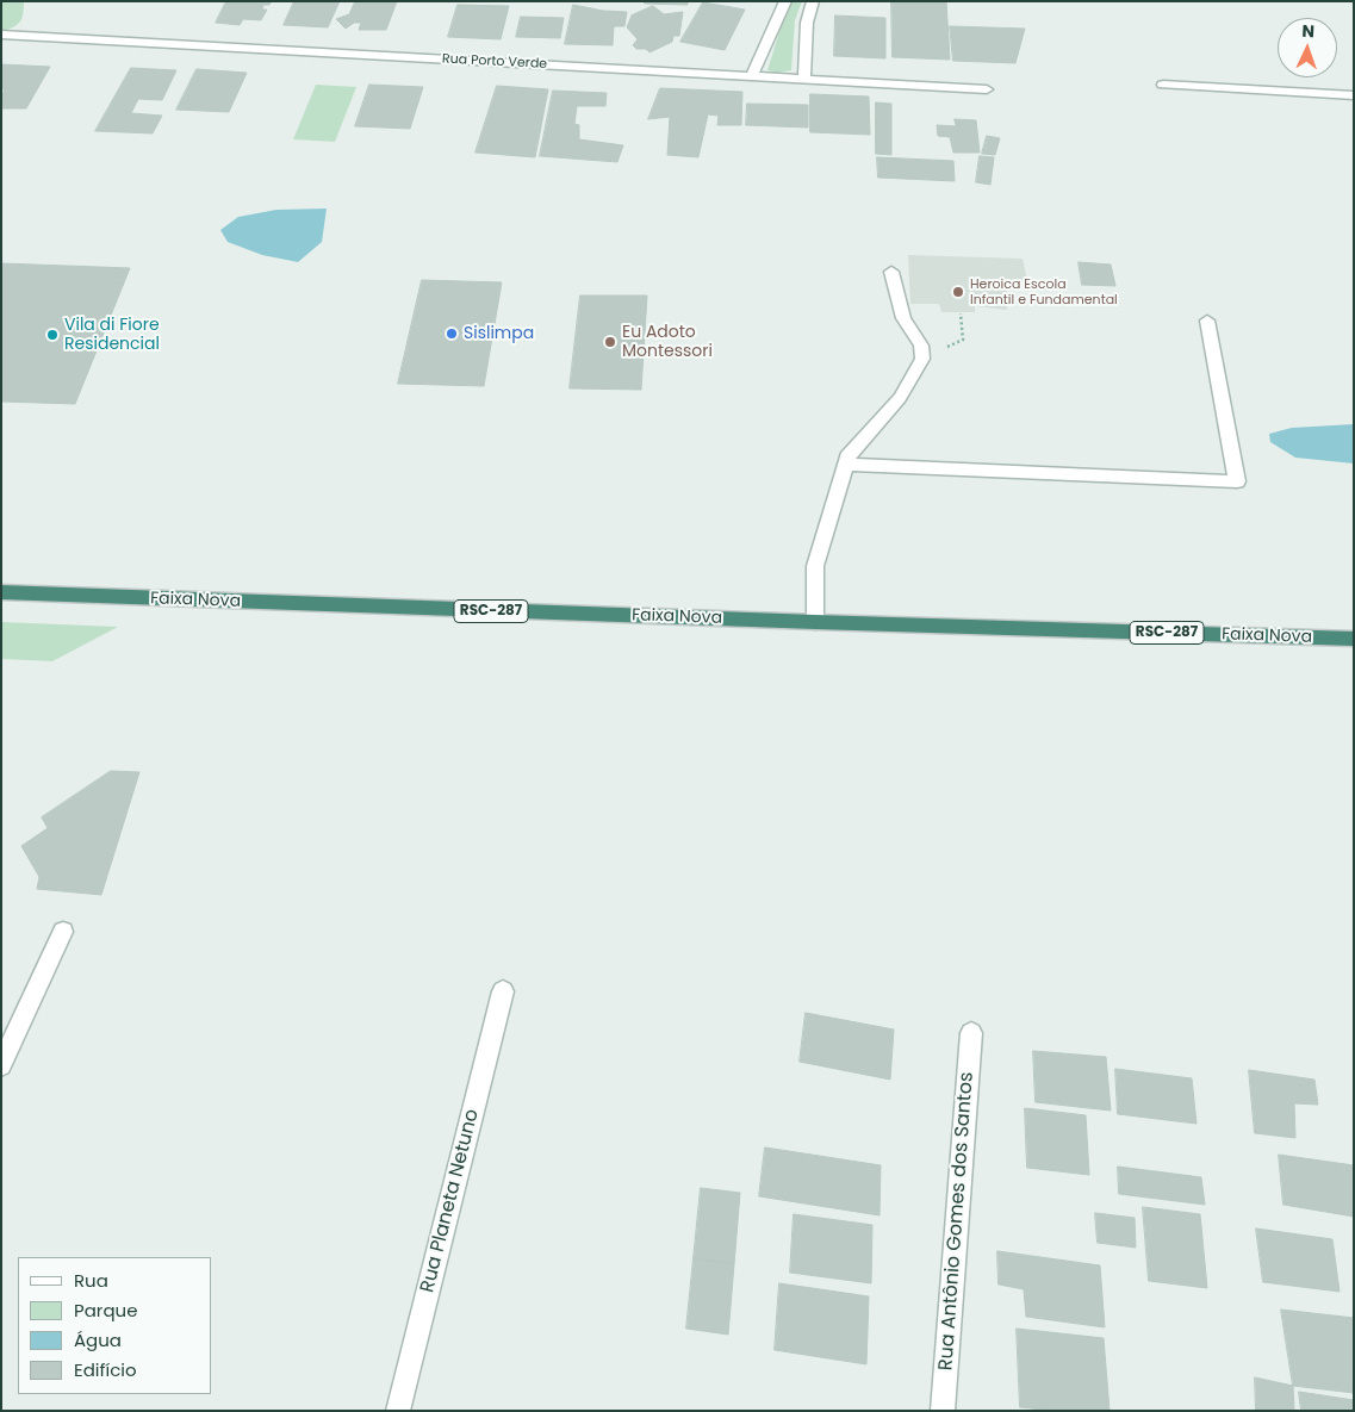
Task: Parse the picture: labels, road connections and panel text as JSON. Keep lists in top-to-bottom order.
{
  "streets": {
    "highway": ["Faixa Nova", "RSC-287"],
    "street": ["Rua Porto Verde", "Rua Planeta Netuno", "Rua Antônio Gomes dos Santos"]
  },
  "places": [
    "Heroica Escola Infantil e Fundamental",
    "Sislimpa",
    "Vila di Fiore Residencial",
    "Eu Adoto Montessori"
  ],
  "legend": [
    "Rua",
    "Parque",
    "Água",
    "Edifício"
  ],
  "north": "top"
}
